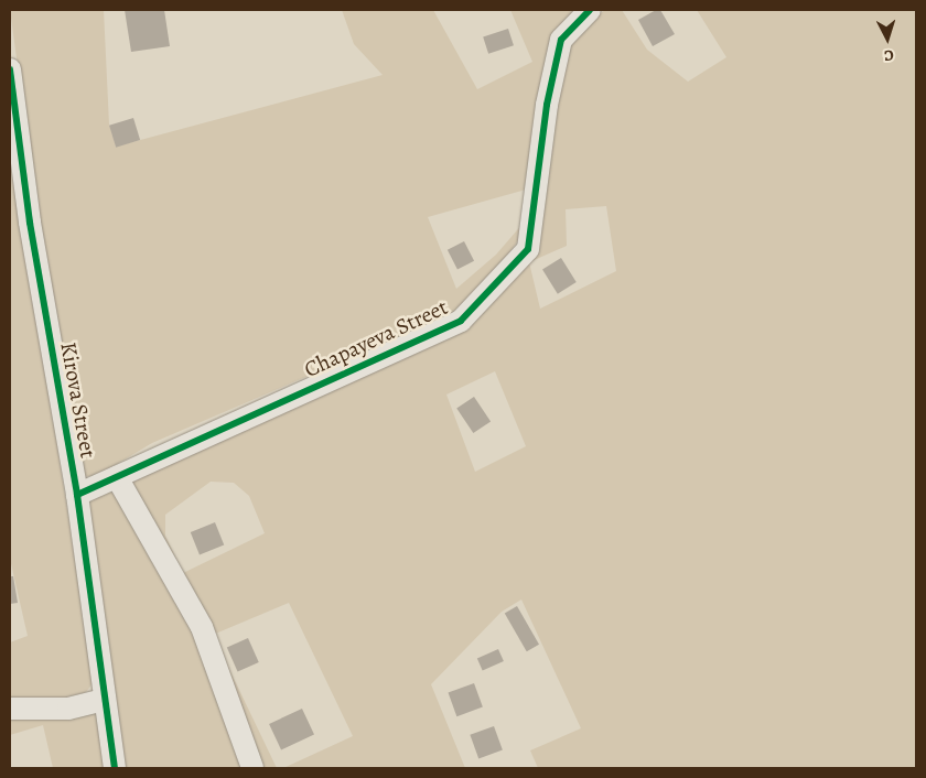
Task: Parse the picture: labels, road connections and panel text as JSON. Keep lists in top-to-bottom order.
{
  "streets": {
    "street": ["Chapayeva Street", "Kirova Street"]
  },
  "crossings": [
    ["Chapayeva Street", "Kirova Street"]
  ],
  "north": "bottom"
}
